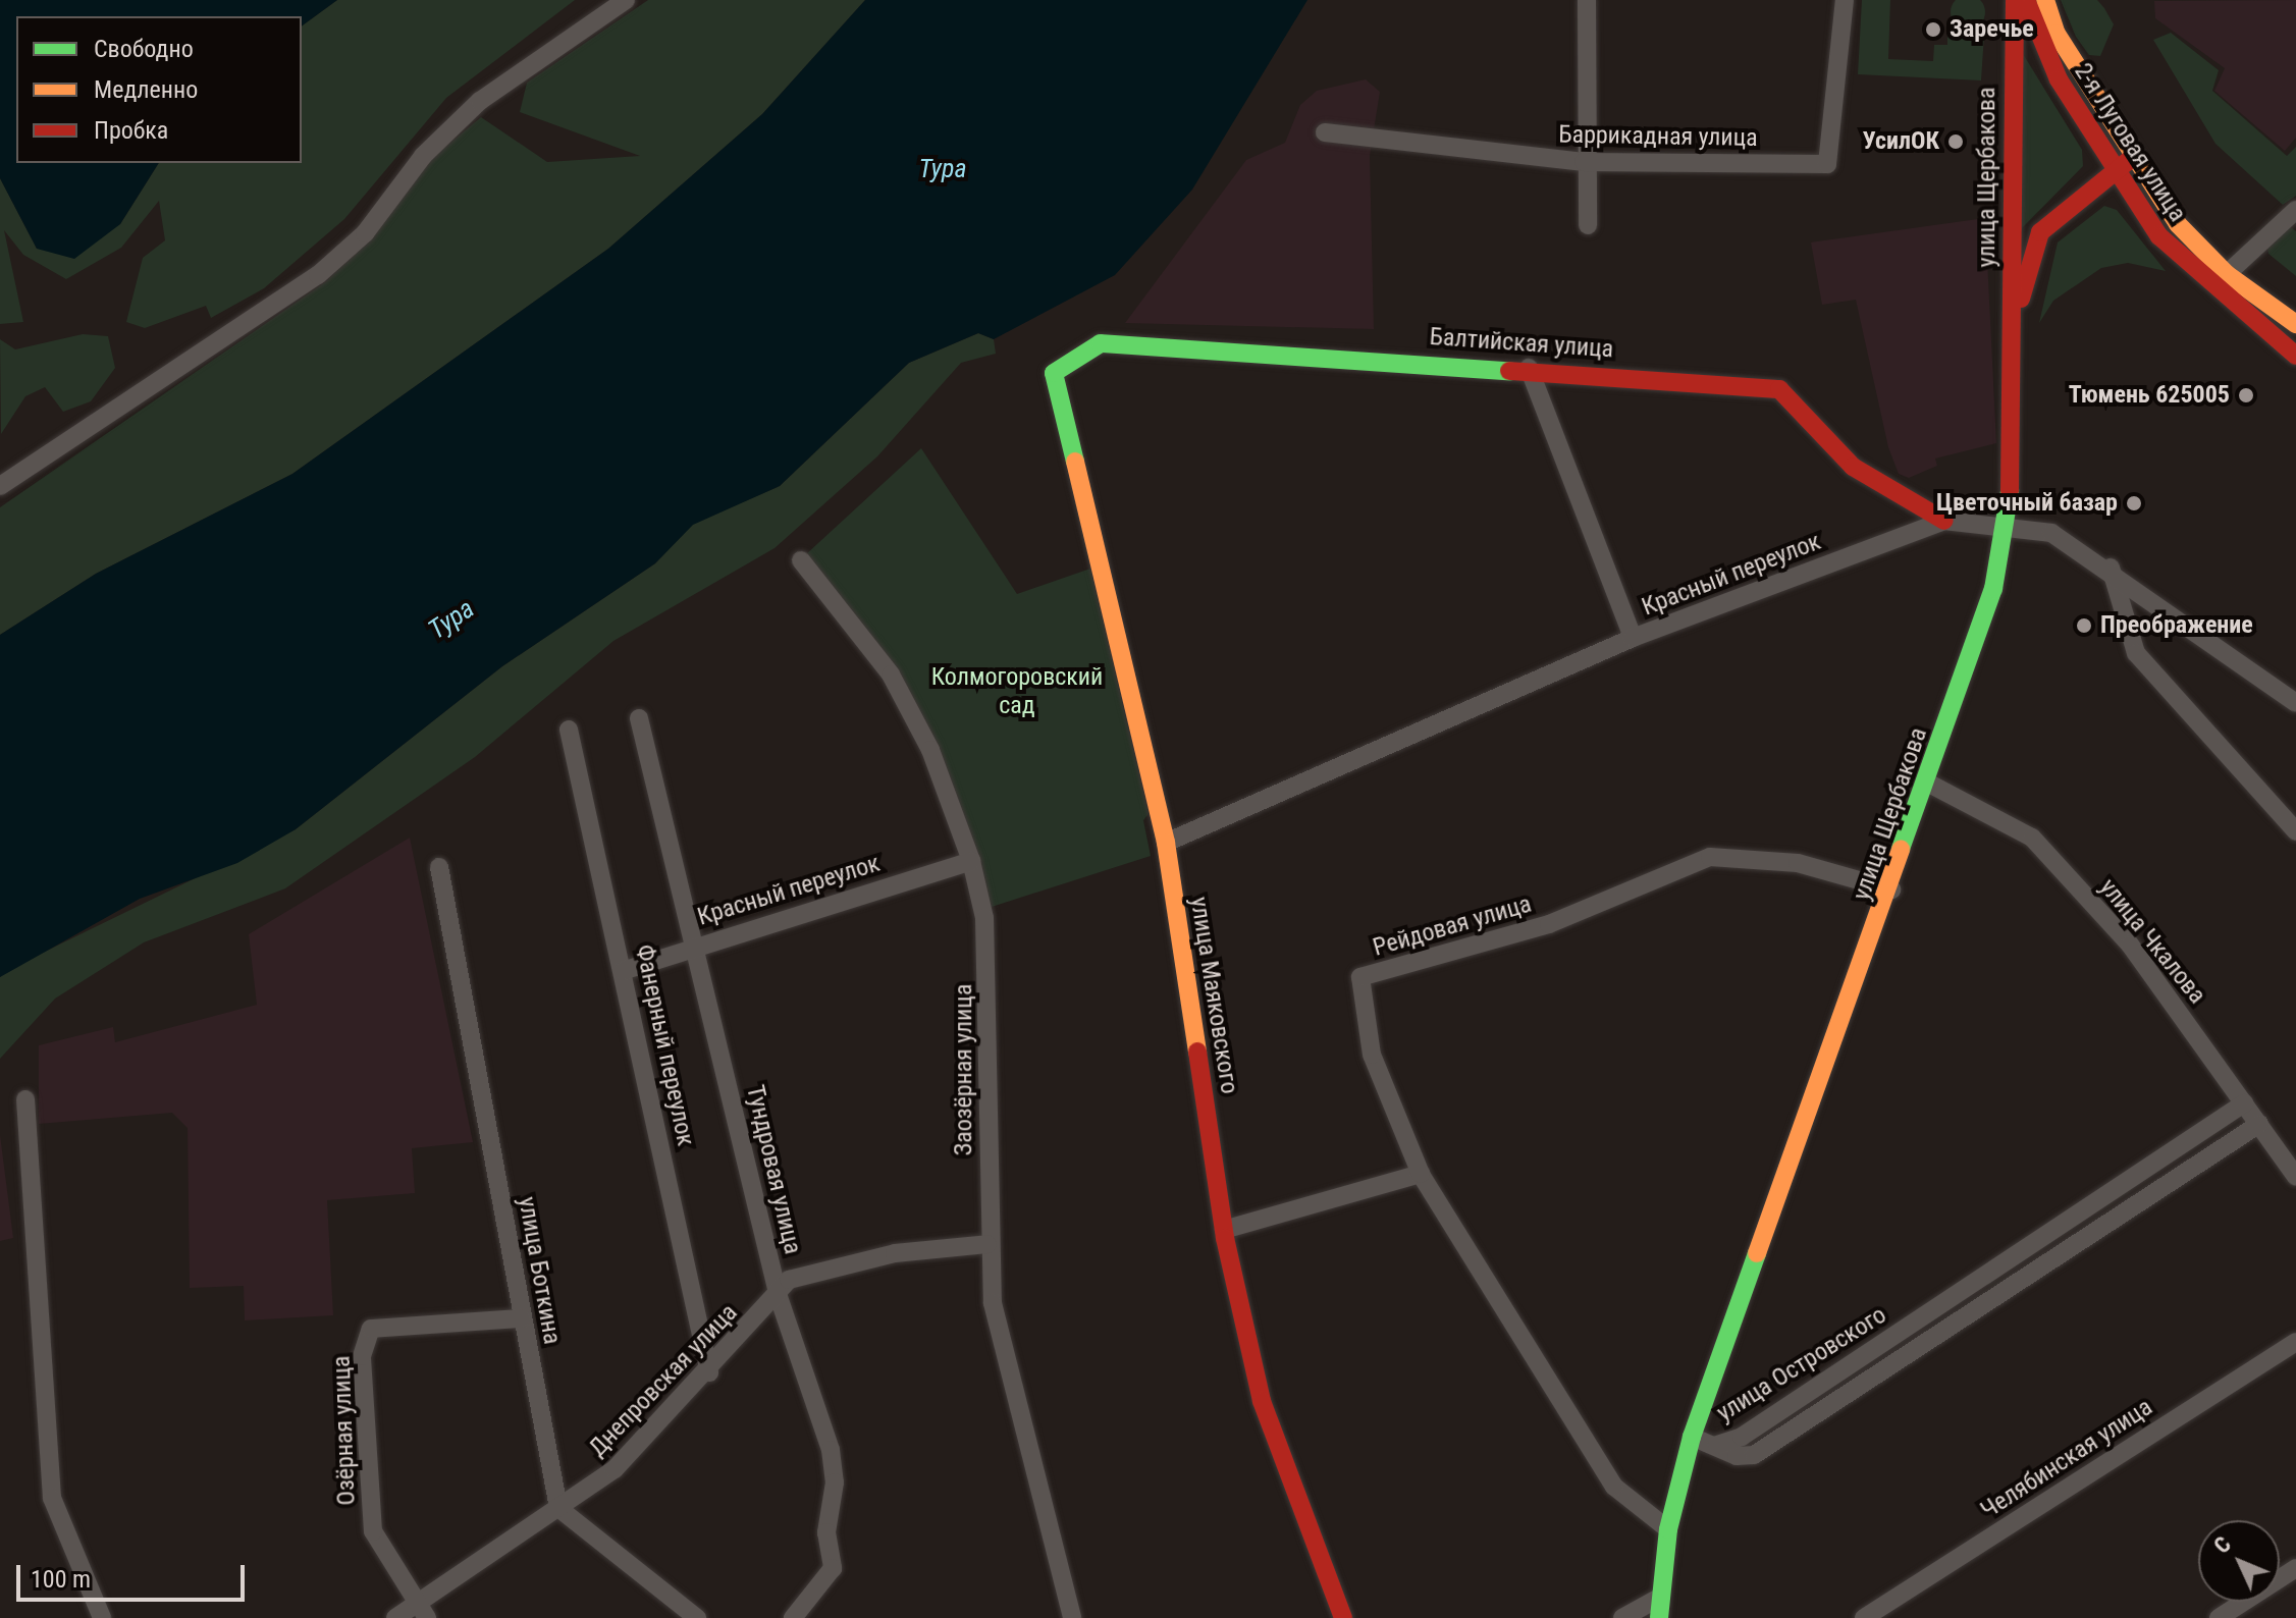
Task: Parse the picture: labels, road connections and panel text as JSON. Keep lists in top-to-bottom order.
{
  "streets": {
    "street": [
      "Баррикадная улица",
      "2-я Луговая улица",
      "улица Щербакова",
      "Балтийская улица",
      "Красный переулок",
      "Рейдовая улица",
      "улица Чкалова",
      "улица Маяковского",
      "Фанерный переулок",
      "Заозёрная улица",
      "Тундровая улица",
      "улица Боткина",
      "улица Островского",
      "Днепровская улица",
      "Озёрная улица",
      "Челябинская улица"
    ]
  },
  "crossings": [
    ["улица Щербакова", "Красный переулок"],
    ["улица Щербакова", "Рейдовая улица"],
    ["улица Щербакова", "улица Чкалова"],
    ["Балтийская улица", "Красный переулок"],
    ["Балтийская улица", "улица Маяковского"],
    ["Красный переулок", "улица Маяковского"],
    ["Красный переулок", "Фанерный переулок"],
    ["Красный переулок", "Заозёрная улица"],
    ["Красный переулок", "Тундровая улица"],
    ["улица Чкалова", "улица Островского"],
    ["Фанерный переулок", "Днепровская улица"],
    ["Заозёрная улица", "Днепровская улица"],
    ["Тундровая улица", "Днепровская улица"],
    ["улица Боткина", "Днепровская улица"],
    ["улица Боткина", "Озёрная улица"],
    ["Днепровская улица", "Озёрная улица"]
  ],
  "water": ["Тура"],
  "parks": ["Колмогоровский сад"],
  "places": [
    "Заречье",
    "УсилОК",
    "Тюмень 625005",
    "Цветочный базар",
    "Преображение"
  ],
  "legend": ["Свободно", "Медленно", "Пробка"],
  "scale_bar": "100 m",
  "north": "top left"
}
